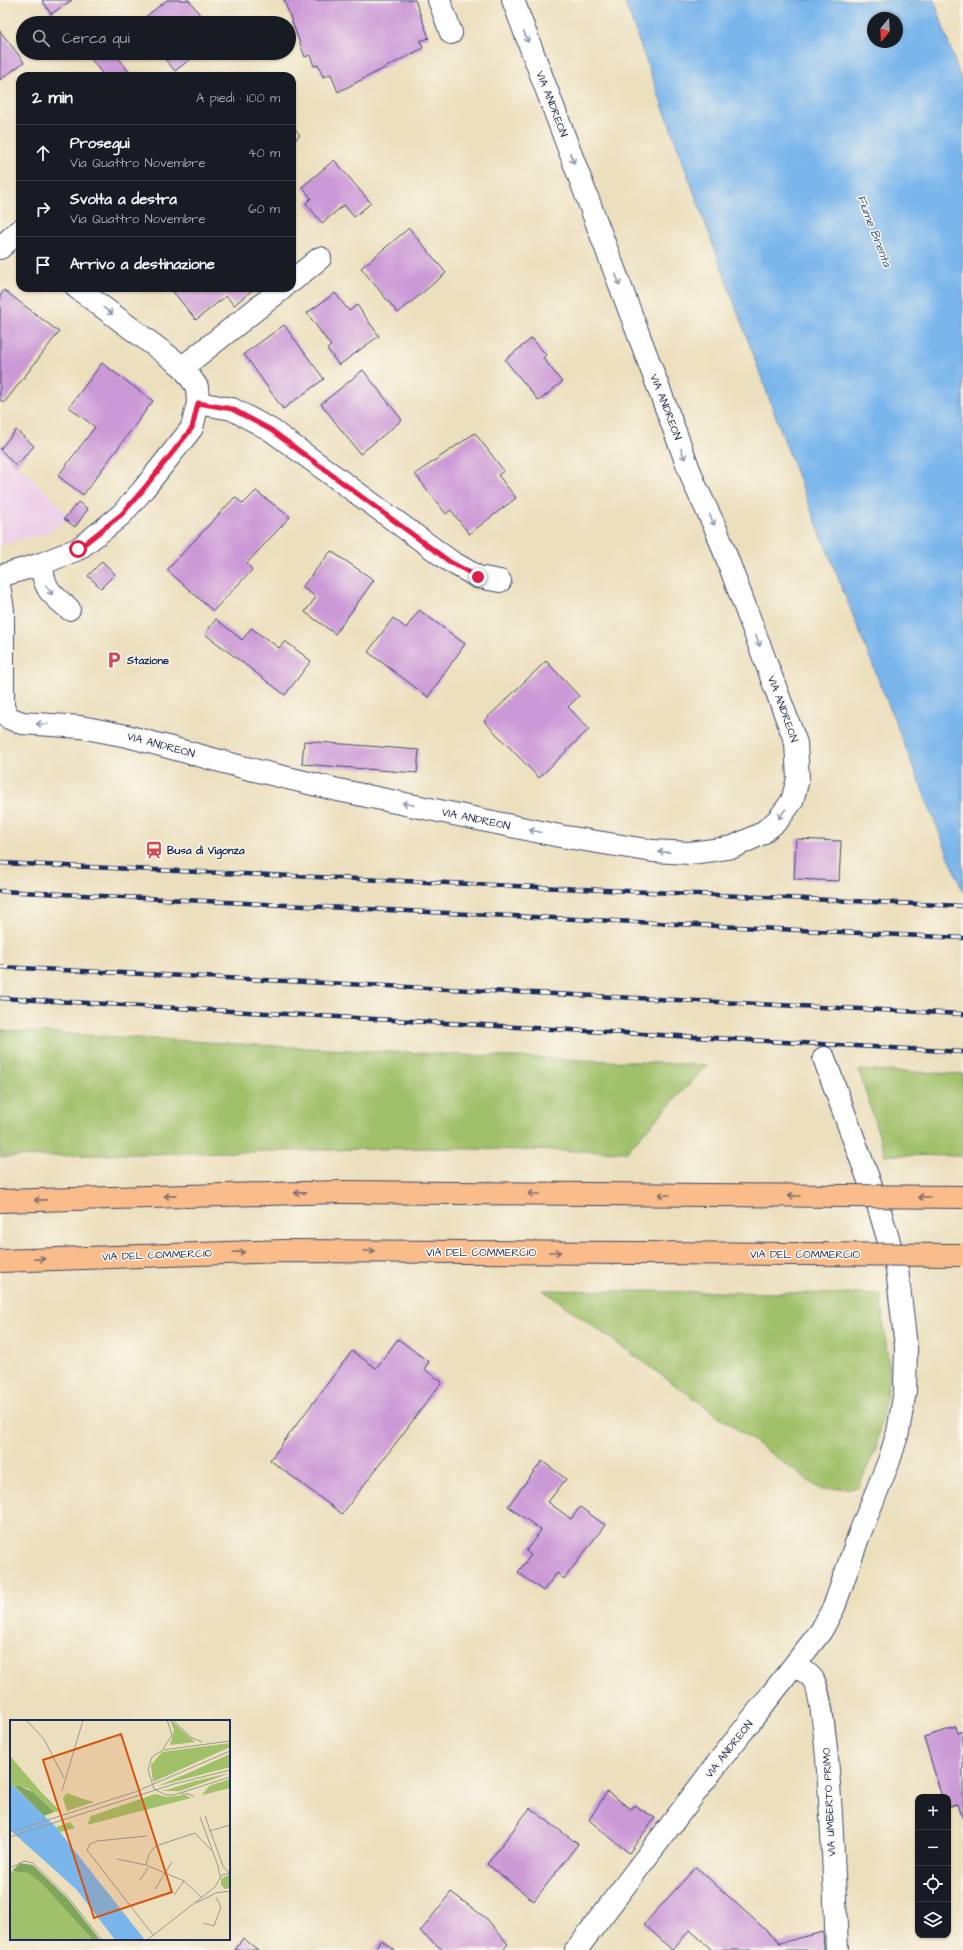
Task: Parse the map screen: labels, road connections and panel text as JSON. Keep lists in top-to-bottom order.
{
  "streets": {
    "highway": ["VIA DEL COMMERCIO"],
    "street": ["VIA ANDREON", "VIA UMBERTO PRIMO"]
  },
  "crossings": [
    ["VIA ANDREON", "VIA UMBERTO PRIMO"]
  ],
  "water": ["Fiume Brenta"],
  "places": {
    "parking": ["Stazione"],
    "station": ["Busa di Vigonza"]
  },
  "north": "bottom",
  "page": {
    "search": "Cerca qui",
    "heading": ["2 min", "A piedi · 100 m"],
    "list": [
      ["Prosegui", "Via Quattro Novembre", "40 m"],
      ["Svolta a destra", "Via Quattro Novembre", "60 m"],
      "Arrivo a destinazione"
    ],
    "map_buttons": ["+", "−"]
  }
}
